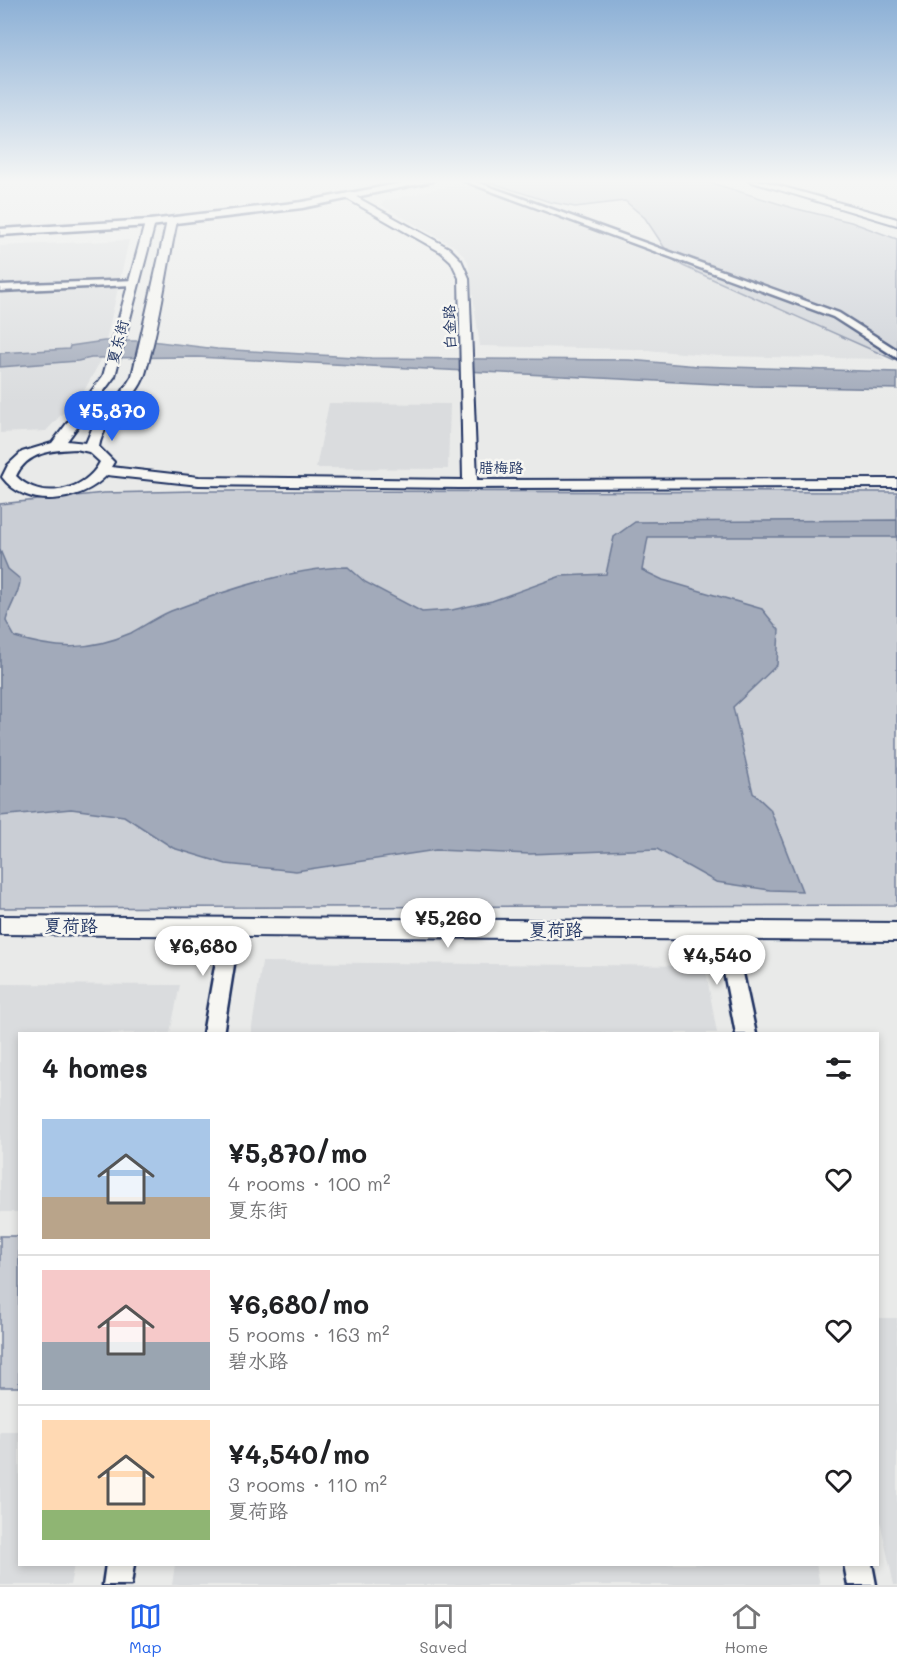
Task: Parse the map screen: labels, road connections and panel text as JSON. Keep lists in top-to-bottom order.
{
  "streets": {
    "street": [
      "白金路",
      "夏东街",
      "腊梅路",
      "夏荷路"
    ]
  },
  "crossings": [
    ["白金路", "腊梅路"]
  ],
  "page": {
    "price": [
      "¥5,870",
      "¥5,260",
      "¥6,680",
      "¥4,540"
    ],
    "heading": "4 homes",
    "list": [
      {
        "name": "¥5,870/mo",
        "note": "4 rooms · 100 m² · 夏东街"
      },
      {
        "name": "¥6,680/mo",
        "note": "5 rooms · 163 m² · 碧水路"
      },
      {
        "name": "¥4,540/mo",
        "note": "3 rooms · 110 m² · 夏荷路"
      }
    ],
    "tabs": ["Map", "Saved", "Home"]
  }
}
